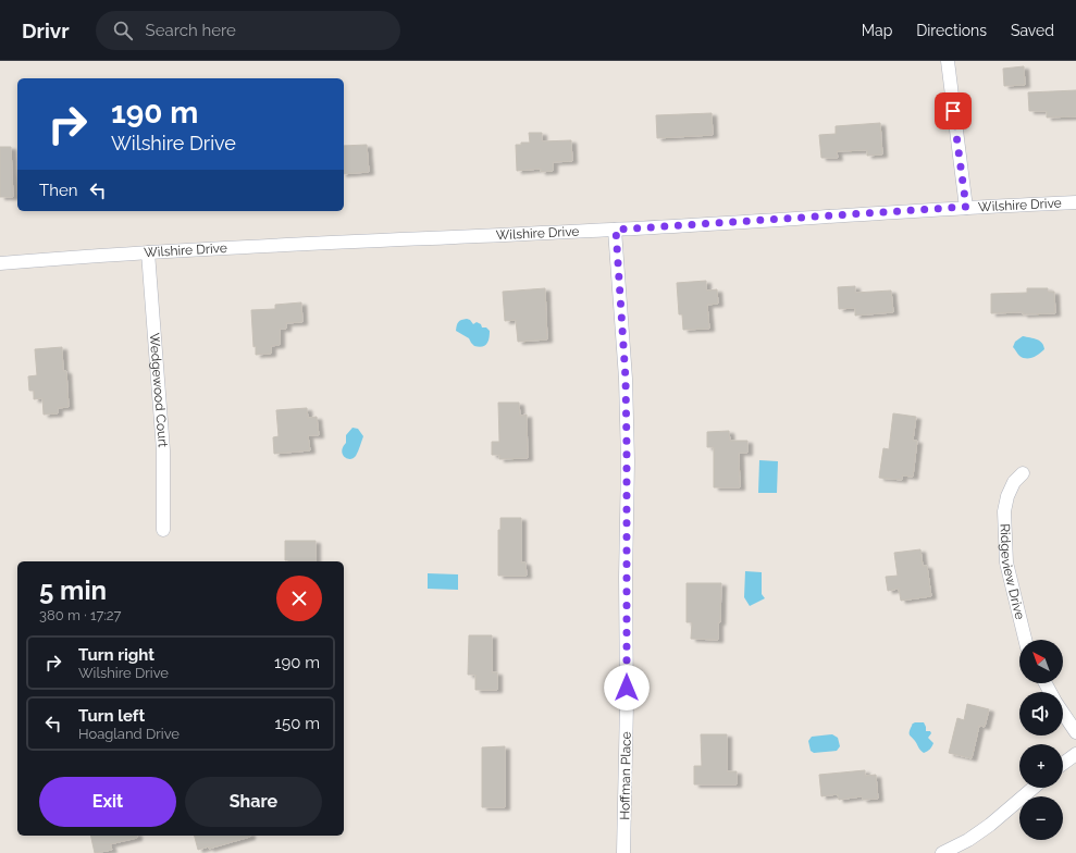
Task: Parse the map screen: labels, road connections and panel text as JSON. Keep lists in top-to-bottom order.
{
  "streets": {
    "street": [
      "Wilshire Drive",
      "Wedgewood Court",
      "Ridgeview Drive",
      "Hoffman Place"
    ]
  },
  "crossings": [
    ["Wilshire Drive", "Wedgewood Court"],
    ["Wilshire Drive", "Hoffman Place"]
  ],
  "north": "top left",
  "page": {
    "header": "Drivr",
    "search": "Search here",
    "nav": ["Map", "Directions", "Saved"],
    "turn": ["190 m", "Wilshire Drive"],
    "then": "Then",
    "heading": ["5 min", "380 m · 17:27"],
    "list": [
      {
        "name": "Turn right",
        "note": "Wilshire Drive",
        "value": "190 m"
      },
      {
        "name": "Turn left",
        "note": "Hoagland Drive",
        "value": "150 m"
      }
    ],
    "map_buttons": ["+", "−"],
    "buttons": ["Exit", "Share"]
  }
}
